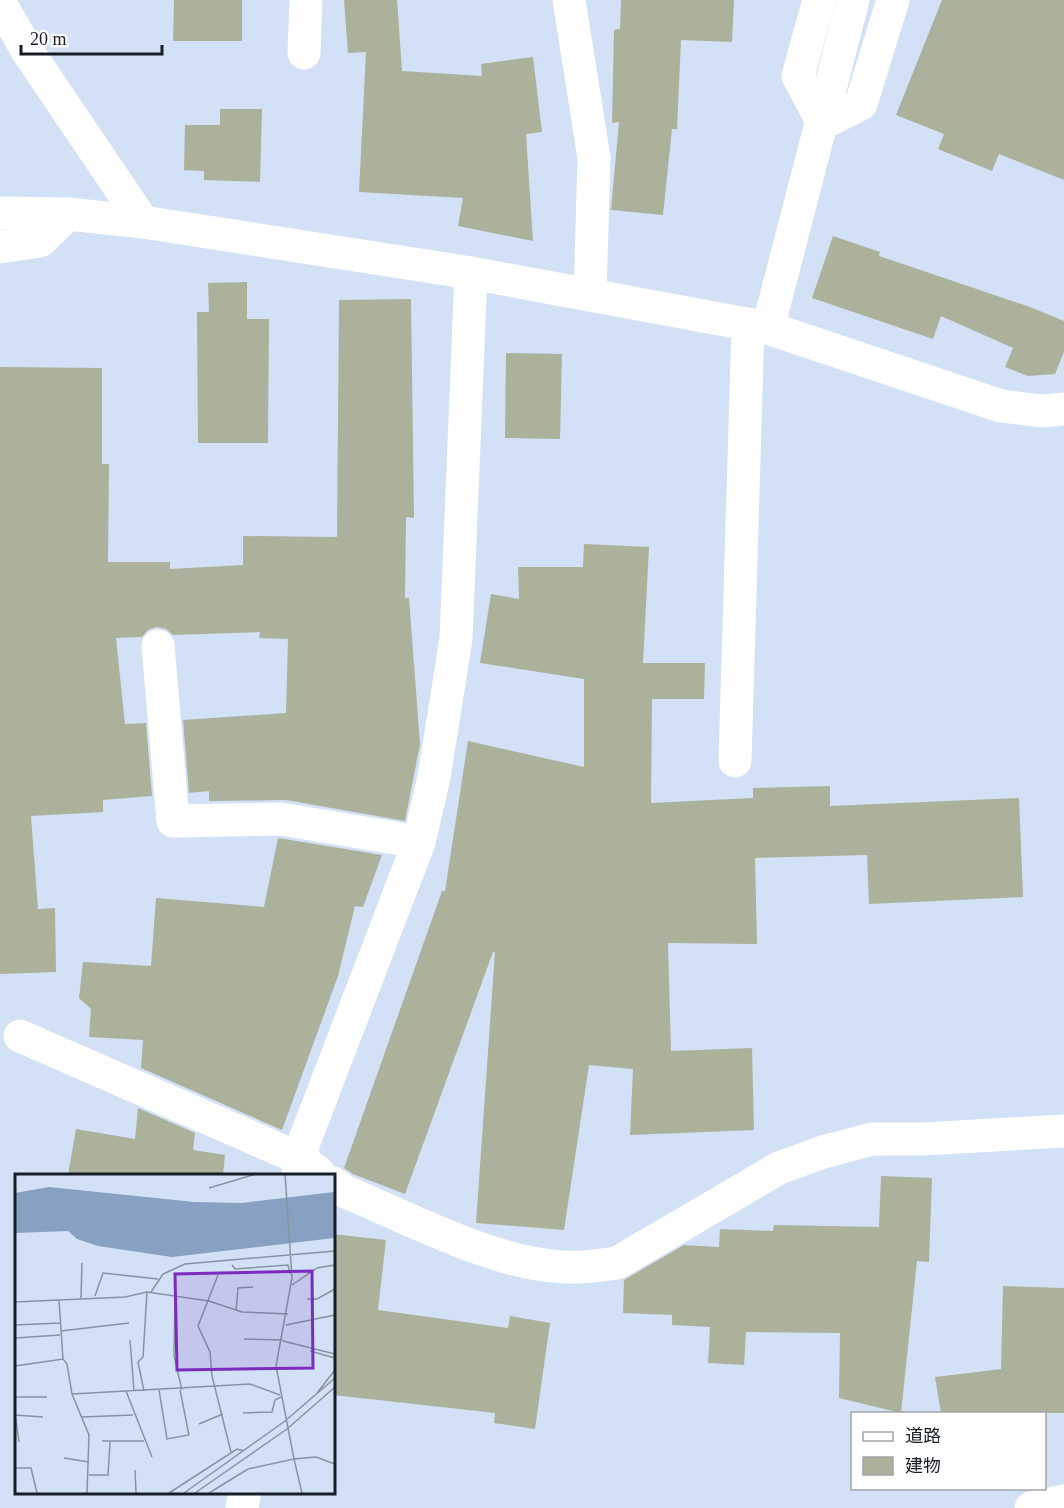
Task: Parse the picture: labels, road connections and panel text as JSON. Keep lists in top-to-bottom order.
{
  "legend": ["道路", "建物"],
  "scale_bar": "20 m"
}
